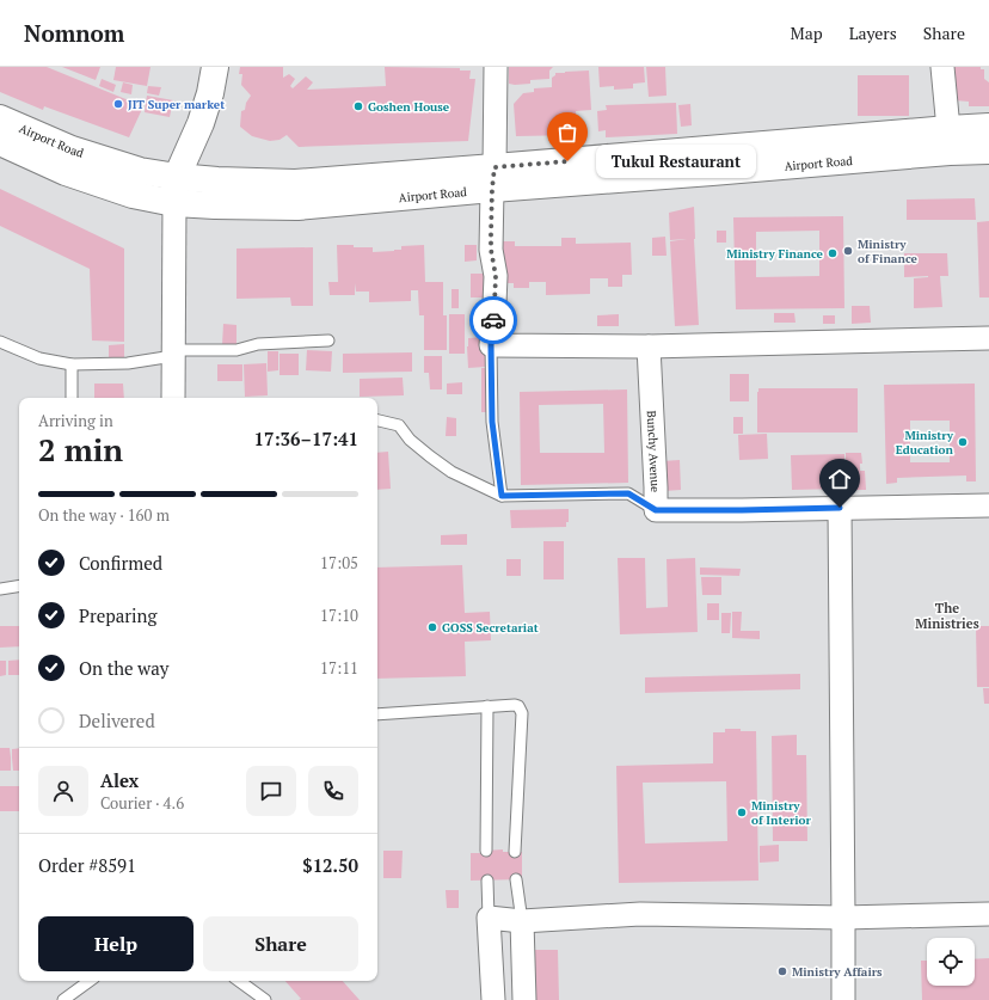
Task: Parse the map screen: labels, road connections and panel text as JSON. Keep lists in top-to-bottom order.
{
  "streets": {
    "main road": ["Airport Road"],
    "street": ["Bunchy Avenue"]
  },
  "districts": ["The Ministries"],
  "places": [
    "JIT Super market",
    "Goshen House",
    "Tukul Restaurant",
    "Ministry of Finance",
    "Ministry Finance",
    "Ministry Education",
    "GOSS Secretariat",
    "Ministry of Interior",
    "Ministry Affairs"
  ],
  "page": {
    "header": "Nomnom",
    "nav": ["Map", "Layers", "Share"],
    "bubble": "Tukul Restaurant",
    "heading": ["2 min", "Arriving in", "17:36–17:41"],
    "panel": [
      "Alex",
      "Courier · 4.6",
      "Order #8591",
      "$12.50"
    ],
    "bar": "On the way · 160 m",
    "list": [
      ["Confirmed", "17:05"],
      ["Preparing", "17:10"],
      ["On the way", "17:11"],
      "Delivered"
    ],
    "buttons": ["Help", "Share"]
  }
}
